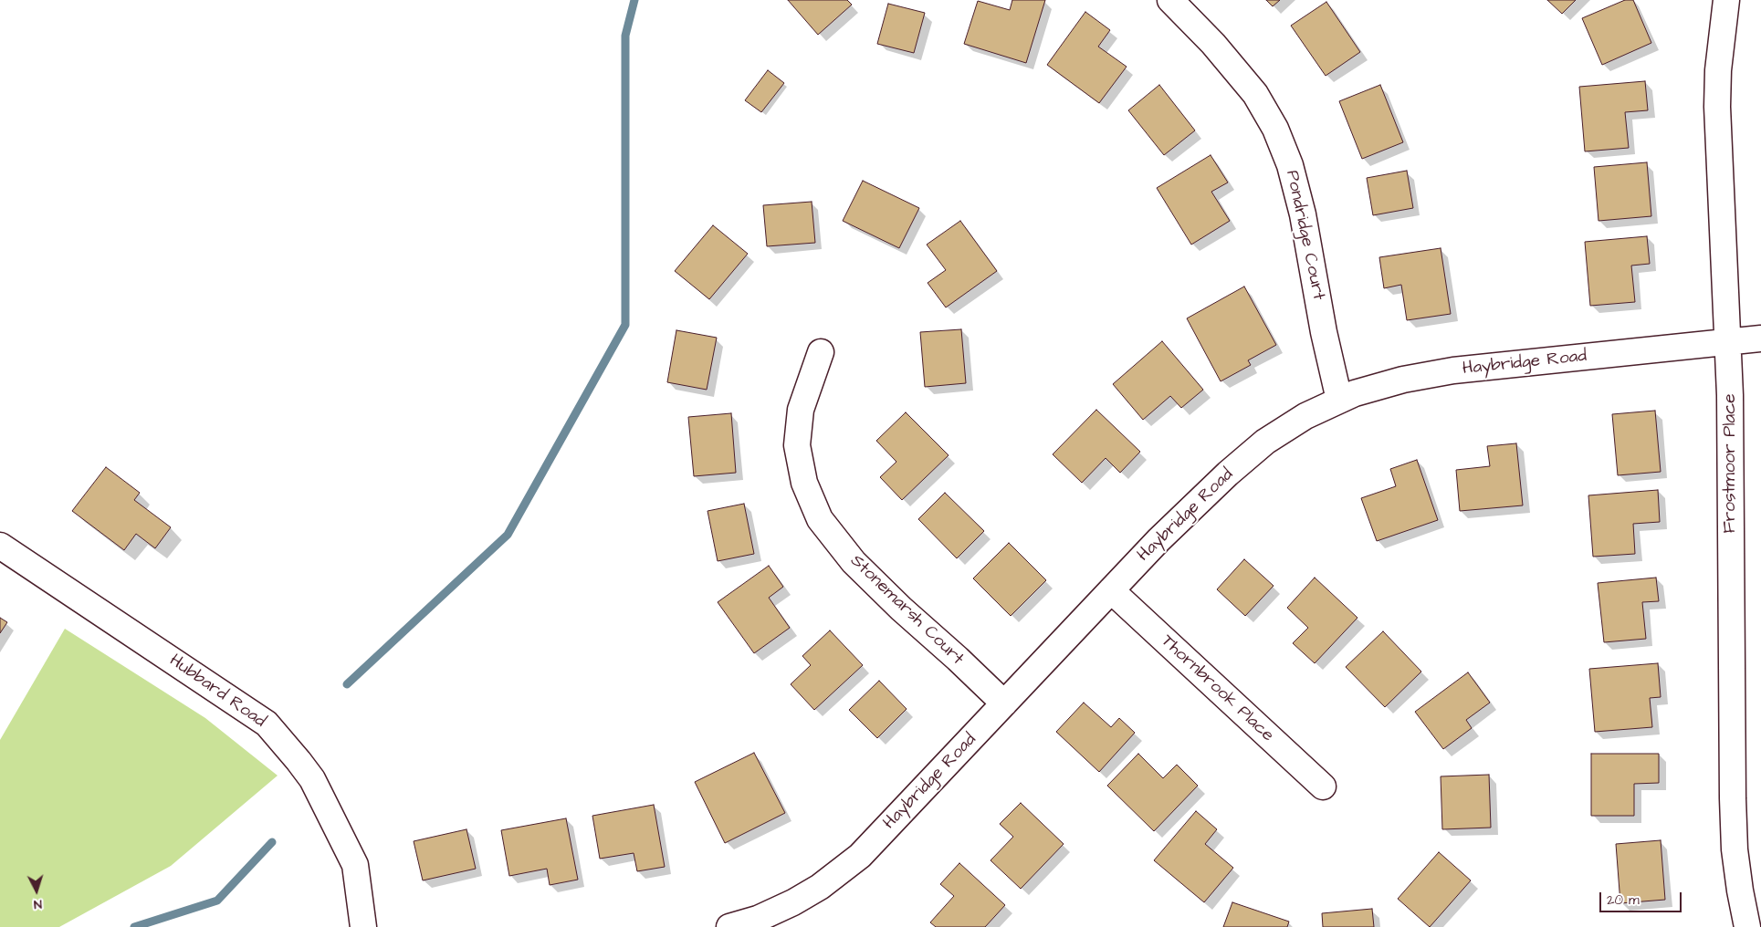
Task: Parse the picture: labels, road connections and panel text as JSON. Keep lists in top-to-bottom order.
{
  "streets": {
    "street": [
      "Pondridge Court",
      "Haybridge Road",
      "Frostmoor Place",
      "Stonemarsh Court",
      "Thornbrook Place",
      "Hubbard Road"
    ]
  },
  "crossings": [
    ["Pondridge Court", "Haybridge Road"],
    ["Haybridge Road", "Frostmoor Place"],
    ["Haybridge Road", "Stonemarsh Court"],
    ["Haybridge Road", "Thornbrook Place"]
  ],
  "scale_bar": "20 m",
  "north": "bottom"
}
